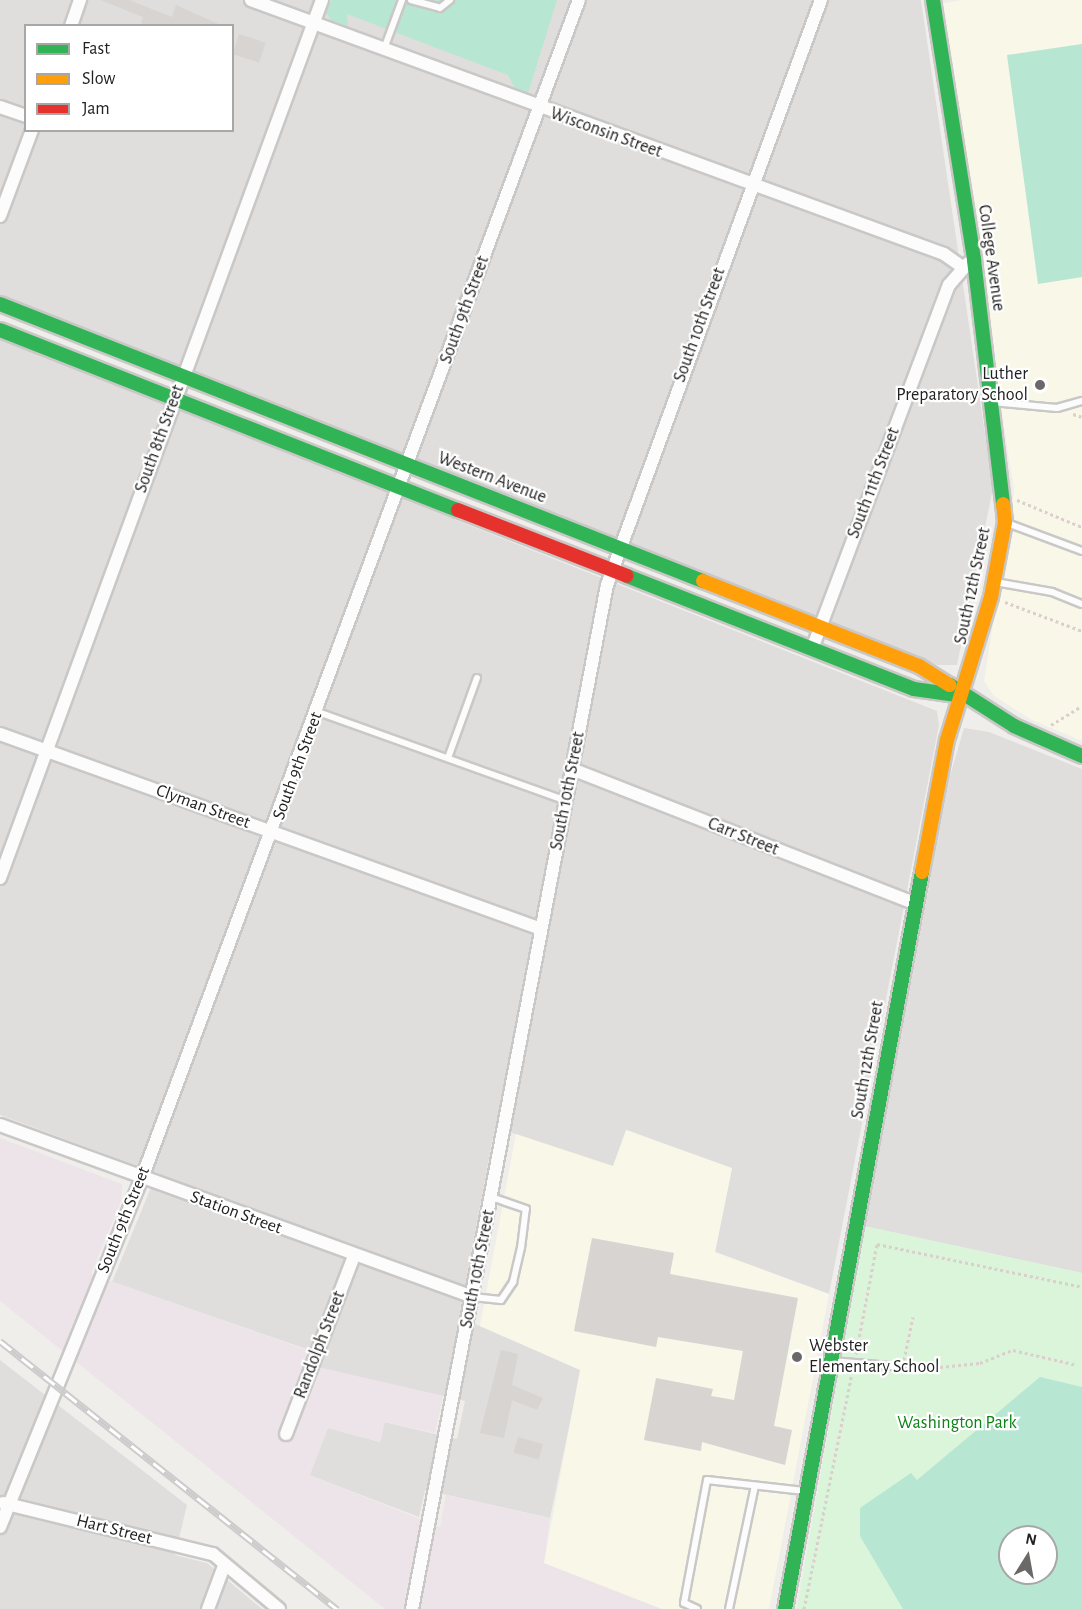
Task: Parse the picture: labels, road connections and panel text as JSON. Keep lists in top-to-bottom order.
{
  "streets": {
    "street": [
      "Wisconsin Street",
      "College Avenue",
      "South 9th Street",
      "South 10th Street",
      "South 8th Street",
      "Western Avenue",
      "South 11th Street",
      "South 12th Street",
      "Clyman Street",
      "Carr Street",
      "Station Street",
      "Randolph Street",
      "Hart Street"
    ]
  },
  "crossings": [
    ["Wisconsin Street", "South 9th Street"],
    ["Wisconsin Street", "South 10th Street"],
    ["Wisconsin Street", "South 8th Street"],
    ["Wisconsin Street", "South 11th Street"],
    ["College Avenue", "South 12th Street"],
    ["South 9th Street", "Western Avenue"],
    ["South 9th Street", "Clyman Street"],
    ["South 9th Street", "Station Street"],
    ["South 9th Street", "Hart Street"],
    ["South 10th Street", "Western Avenue"],
    ["South 10th Street", "Clyman Street"],
    ["South 10th Street", "Carr Street"],
    ["South 10th Street", "Station Street"],
    ["South 8th Street", "Western Avenue"],
    ["South 8th Street", "Clyman Street"],
    ["Western Avenue", "South 11th Street"],
    ["Western Avenue", "South 12th Street"],
    ["South 12th Street", "Carr Street"],
    ["Station Street", "Randolph Street"]
  ],
  "parks": ["Washington Park"],
  "places": ["Luther Preparatory School", "Webster Elementary School"],
  "legend": ["Fast", "Slow", "Jam"],
  "north": "top"
}
